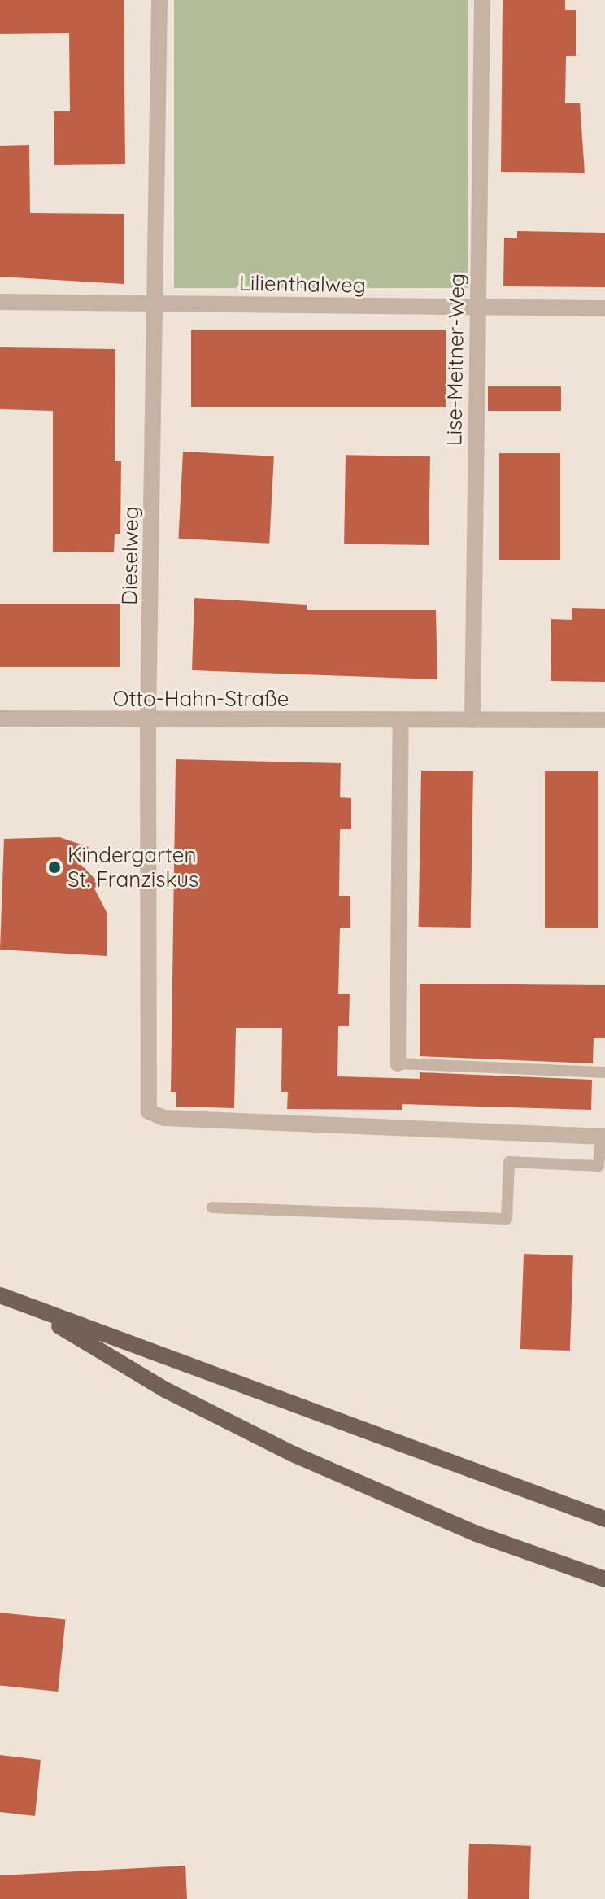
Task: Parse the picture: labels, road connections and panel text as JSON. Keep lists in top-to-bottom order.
{
  "streets": {
    "street": [
      "Lilienthalweg",
      "Lise-Meitner-Weg",
      "Dieselweg",
      "Otto-Hahn-Straße"
    ]
  },
  "crossings": [
    ["Lilienthalweg", "Lise-Meitner-Weg"],
    ["Lilienthalweg", "Dieselweg"],
    ["Lise-Meitner-Weg", "Otto-Hahn-Straße"],
    ["Dieselweg", "Otto-Hahn-Straße"]
  ],
  "places": ["Kindergarten St. Franziskus"]
}
